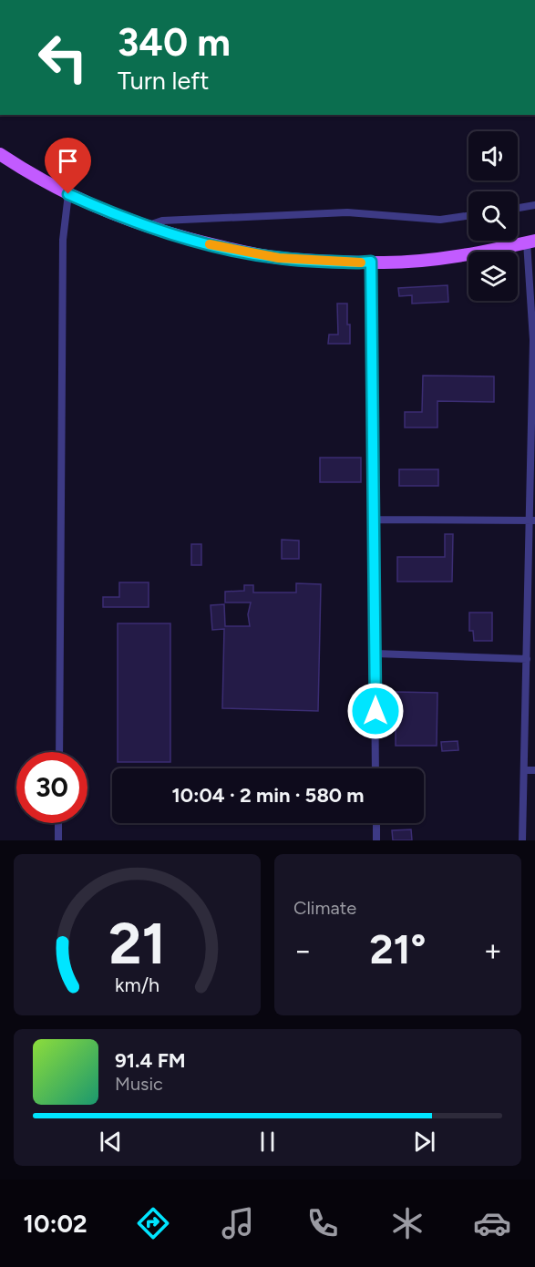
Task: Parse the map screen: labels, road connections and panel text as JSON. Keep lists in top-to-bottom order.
{
  "page": {
    "turn": ["340 m", "Turn left"],
    "limit": "30",
    "trip": "10:04 · 2 min · 580 m",
    "tile": "Climate",
    "heat": ["−", "21°", "+"],
    "song": ["91.4 FM", "Music"],
    "tabs": "10:02",
    "gauge": ["21", "km/h"]
  }
}
